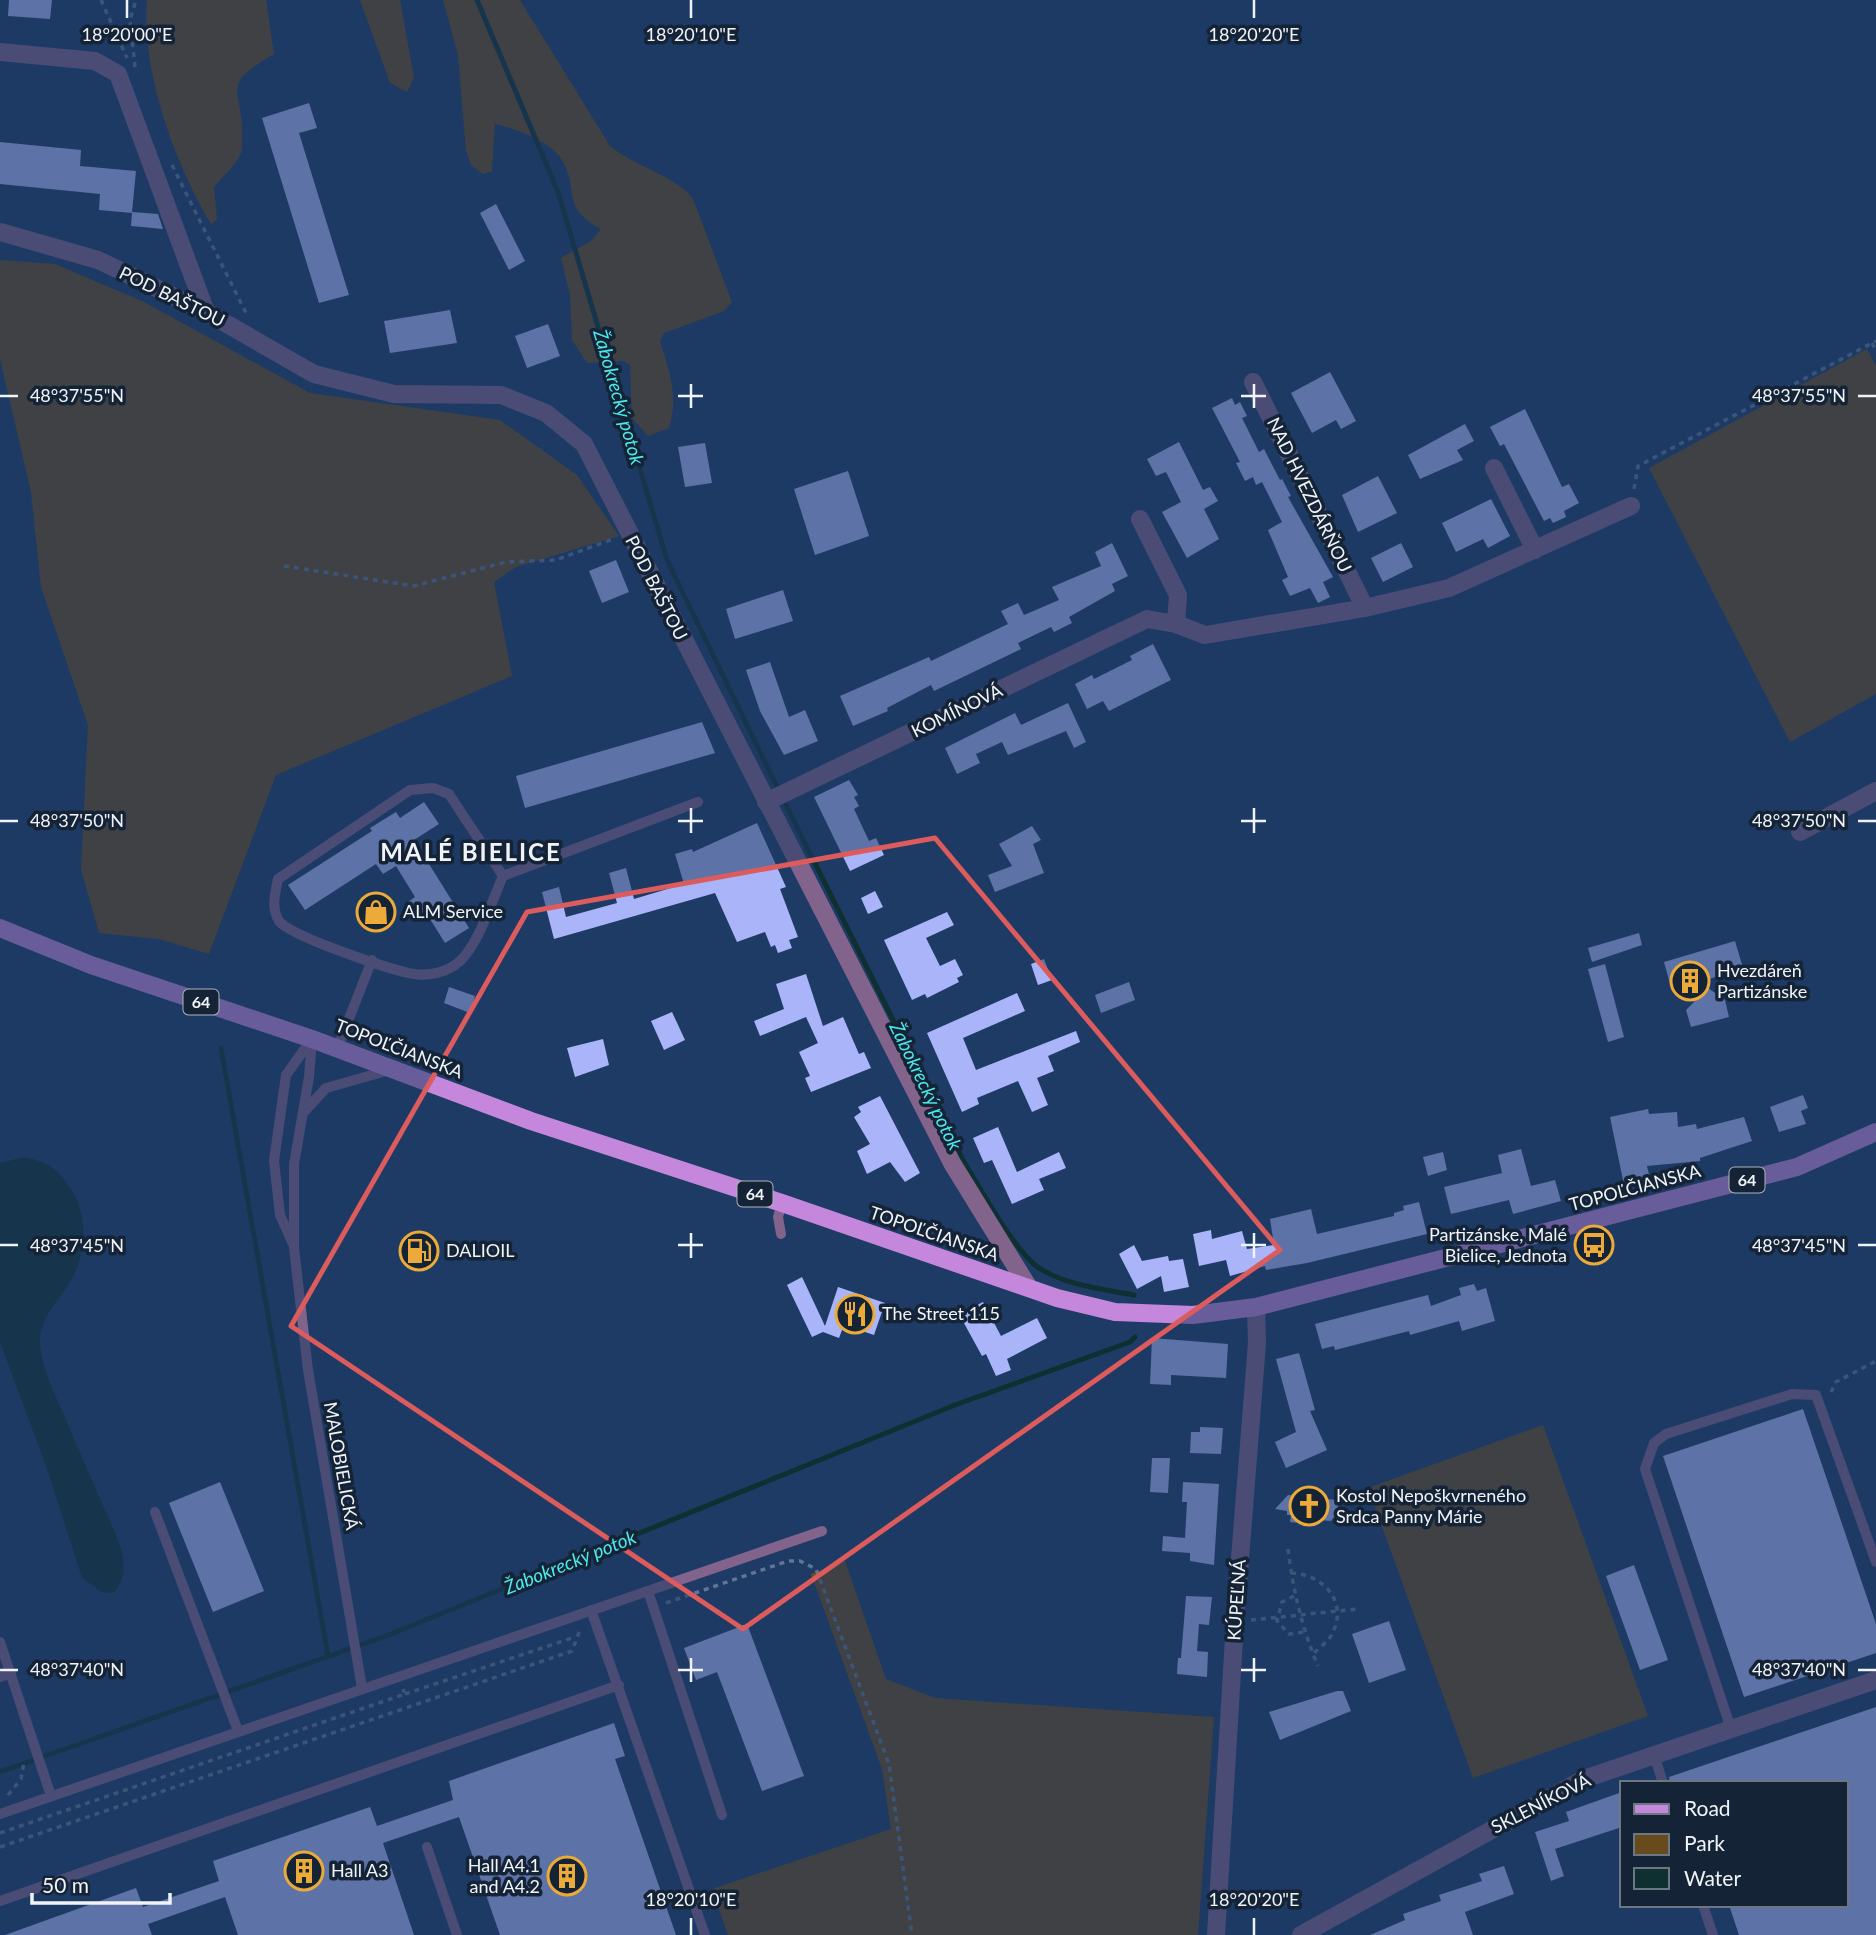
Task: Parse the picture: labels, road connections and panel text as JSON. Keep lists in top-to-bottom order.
{
  "streets": {
    "main road": ["64", "TOPOĽČIANSKA"],
    "street": [
      "POD BAŠTOU",
      "NAD HVEZDÁRŇOU",
      "KOMÍNOVÁ",
      "KÚPEĽNÁ",
      "SKLENÍKOVÁ"
    ],
    "lane": ["MALOBIELICKÁ"]
  },
  "crossings": [
    ["POD BAŠTOU", "KOMÍNOVÁ"],
    ["POD BAŠTOU", "TOPOĽČIANSKA"],
    ["TOPOĽČIANSKA", "MALOBIELICKÁ"],
    ["TOPOĽČIANSKA", "KÚPEĽNÁ"]
  ],
  "districts": ["MALÉ BIELICE"],
  "water": ["Žabokrecký potok"],
  "places": {
    "shop": ["ALM Service"],
    "building": ["Hvezdáreň Partizánske", "Hall A3", "Hall A4.1 and A4.2"],
    "bus stop": ["Partizánske, Malé Bielice, Jednota"],
    "fuel station": ["DALIOIL"],
    "restaurant": ["The Street 115"],
    "church": ["Kostol Nepoškvrneného Srdca Panny Márie"]
  },
  "legend": ["Road", "Park", "Water"],
  "scale_bar": "50 m",
  "coordinates": [
    "18°20'00\"E",
    "18°20'10\"E",
    "18°20'20\"E",
    "48°37'55\"N",
    "48°37'50\"N",
    "48°37'45\"N",
    "48°37'40\"N"
  ]
}
